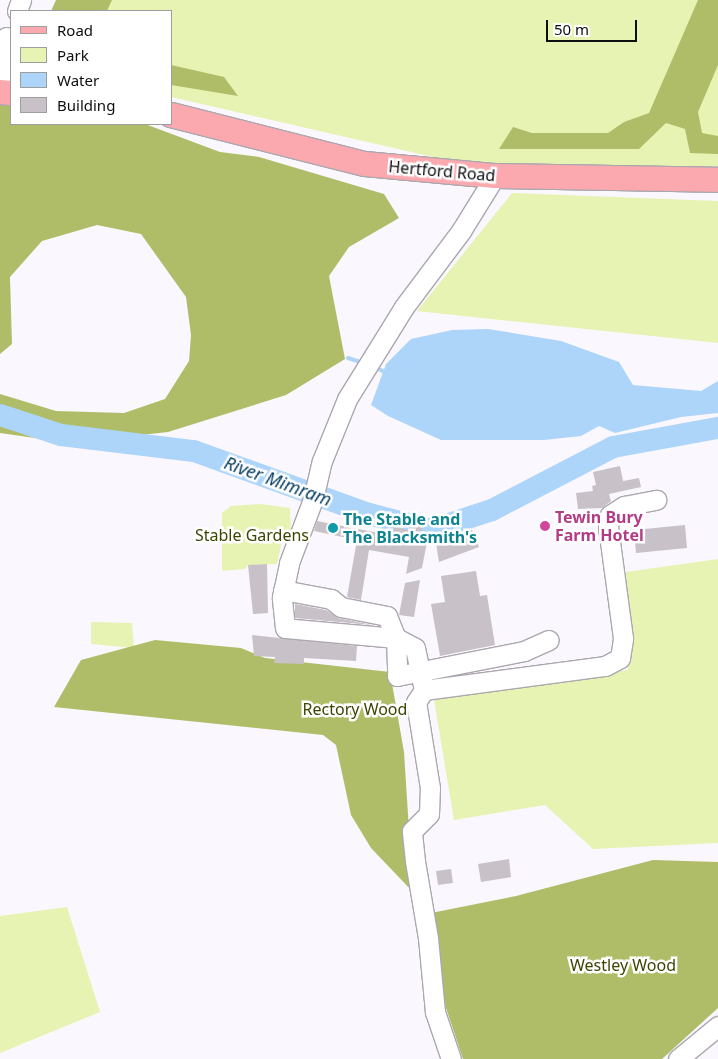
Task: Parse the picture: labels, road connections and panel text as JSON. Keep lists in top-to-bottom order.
{
  "streets": {
    "main road": ["Hertford Road"]
  },
  "water": ["River Mimram"],
  "parks": ["Stable Gardens", "Rectory Wood", "Westley Wood"],
  "places": ["Tewin Bury Farm Hotel", "The Stable and The Blacksmith's"],
  "legend": [
    "Road",
    "Park",
    "Water",
    "Building"
  ],
  "scale_bar": "50 m"
}
